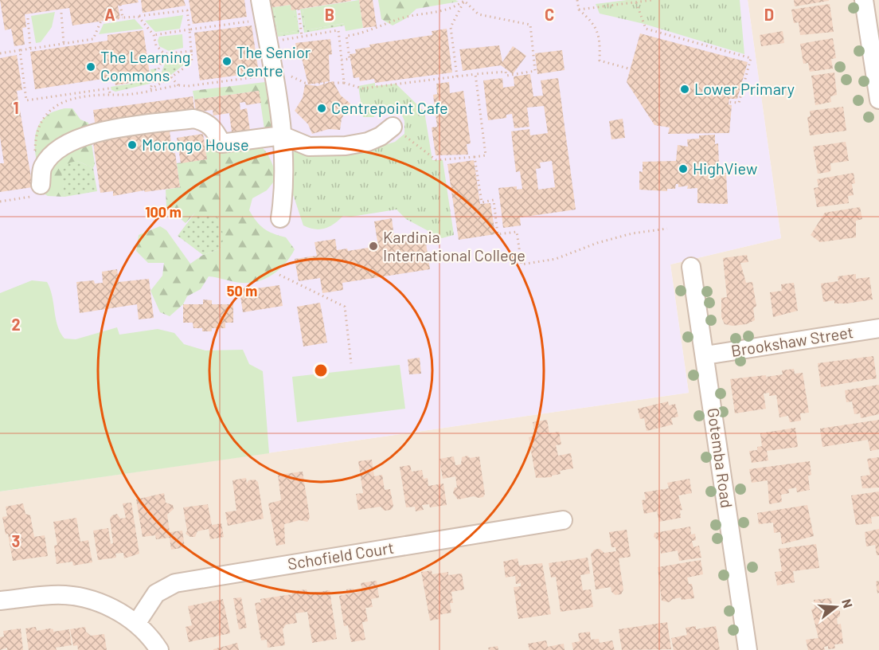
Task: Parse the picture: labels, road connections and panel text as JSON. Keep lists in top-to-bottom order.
{
  "streets": {
    "street": ["Brookshaw Street", "Gotemba Road", "Schofield Court"]
  },
  "crossings": [
    ["Brookshaw Street", "Gotemba Road"]
  ],
  "places": [
    "The Senior Centre",
    "The Learning Commons",
    "Lower Primary",
    "Centrepoint Cafe",
    "Morongo House",
    "HighView",
    "Kardinia International College"
  ],
  "north": "right",
  "grid": {
    "columns": [
      "A",
      "B",
      "C",
      "D"
    ],
    "rows": ["1", "2", "3"]
  },
  "rings": ["100 m", "50 m"]
}
